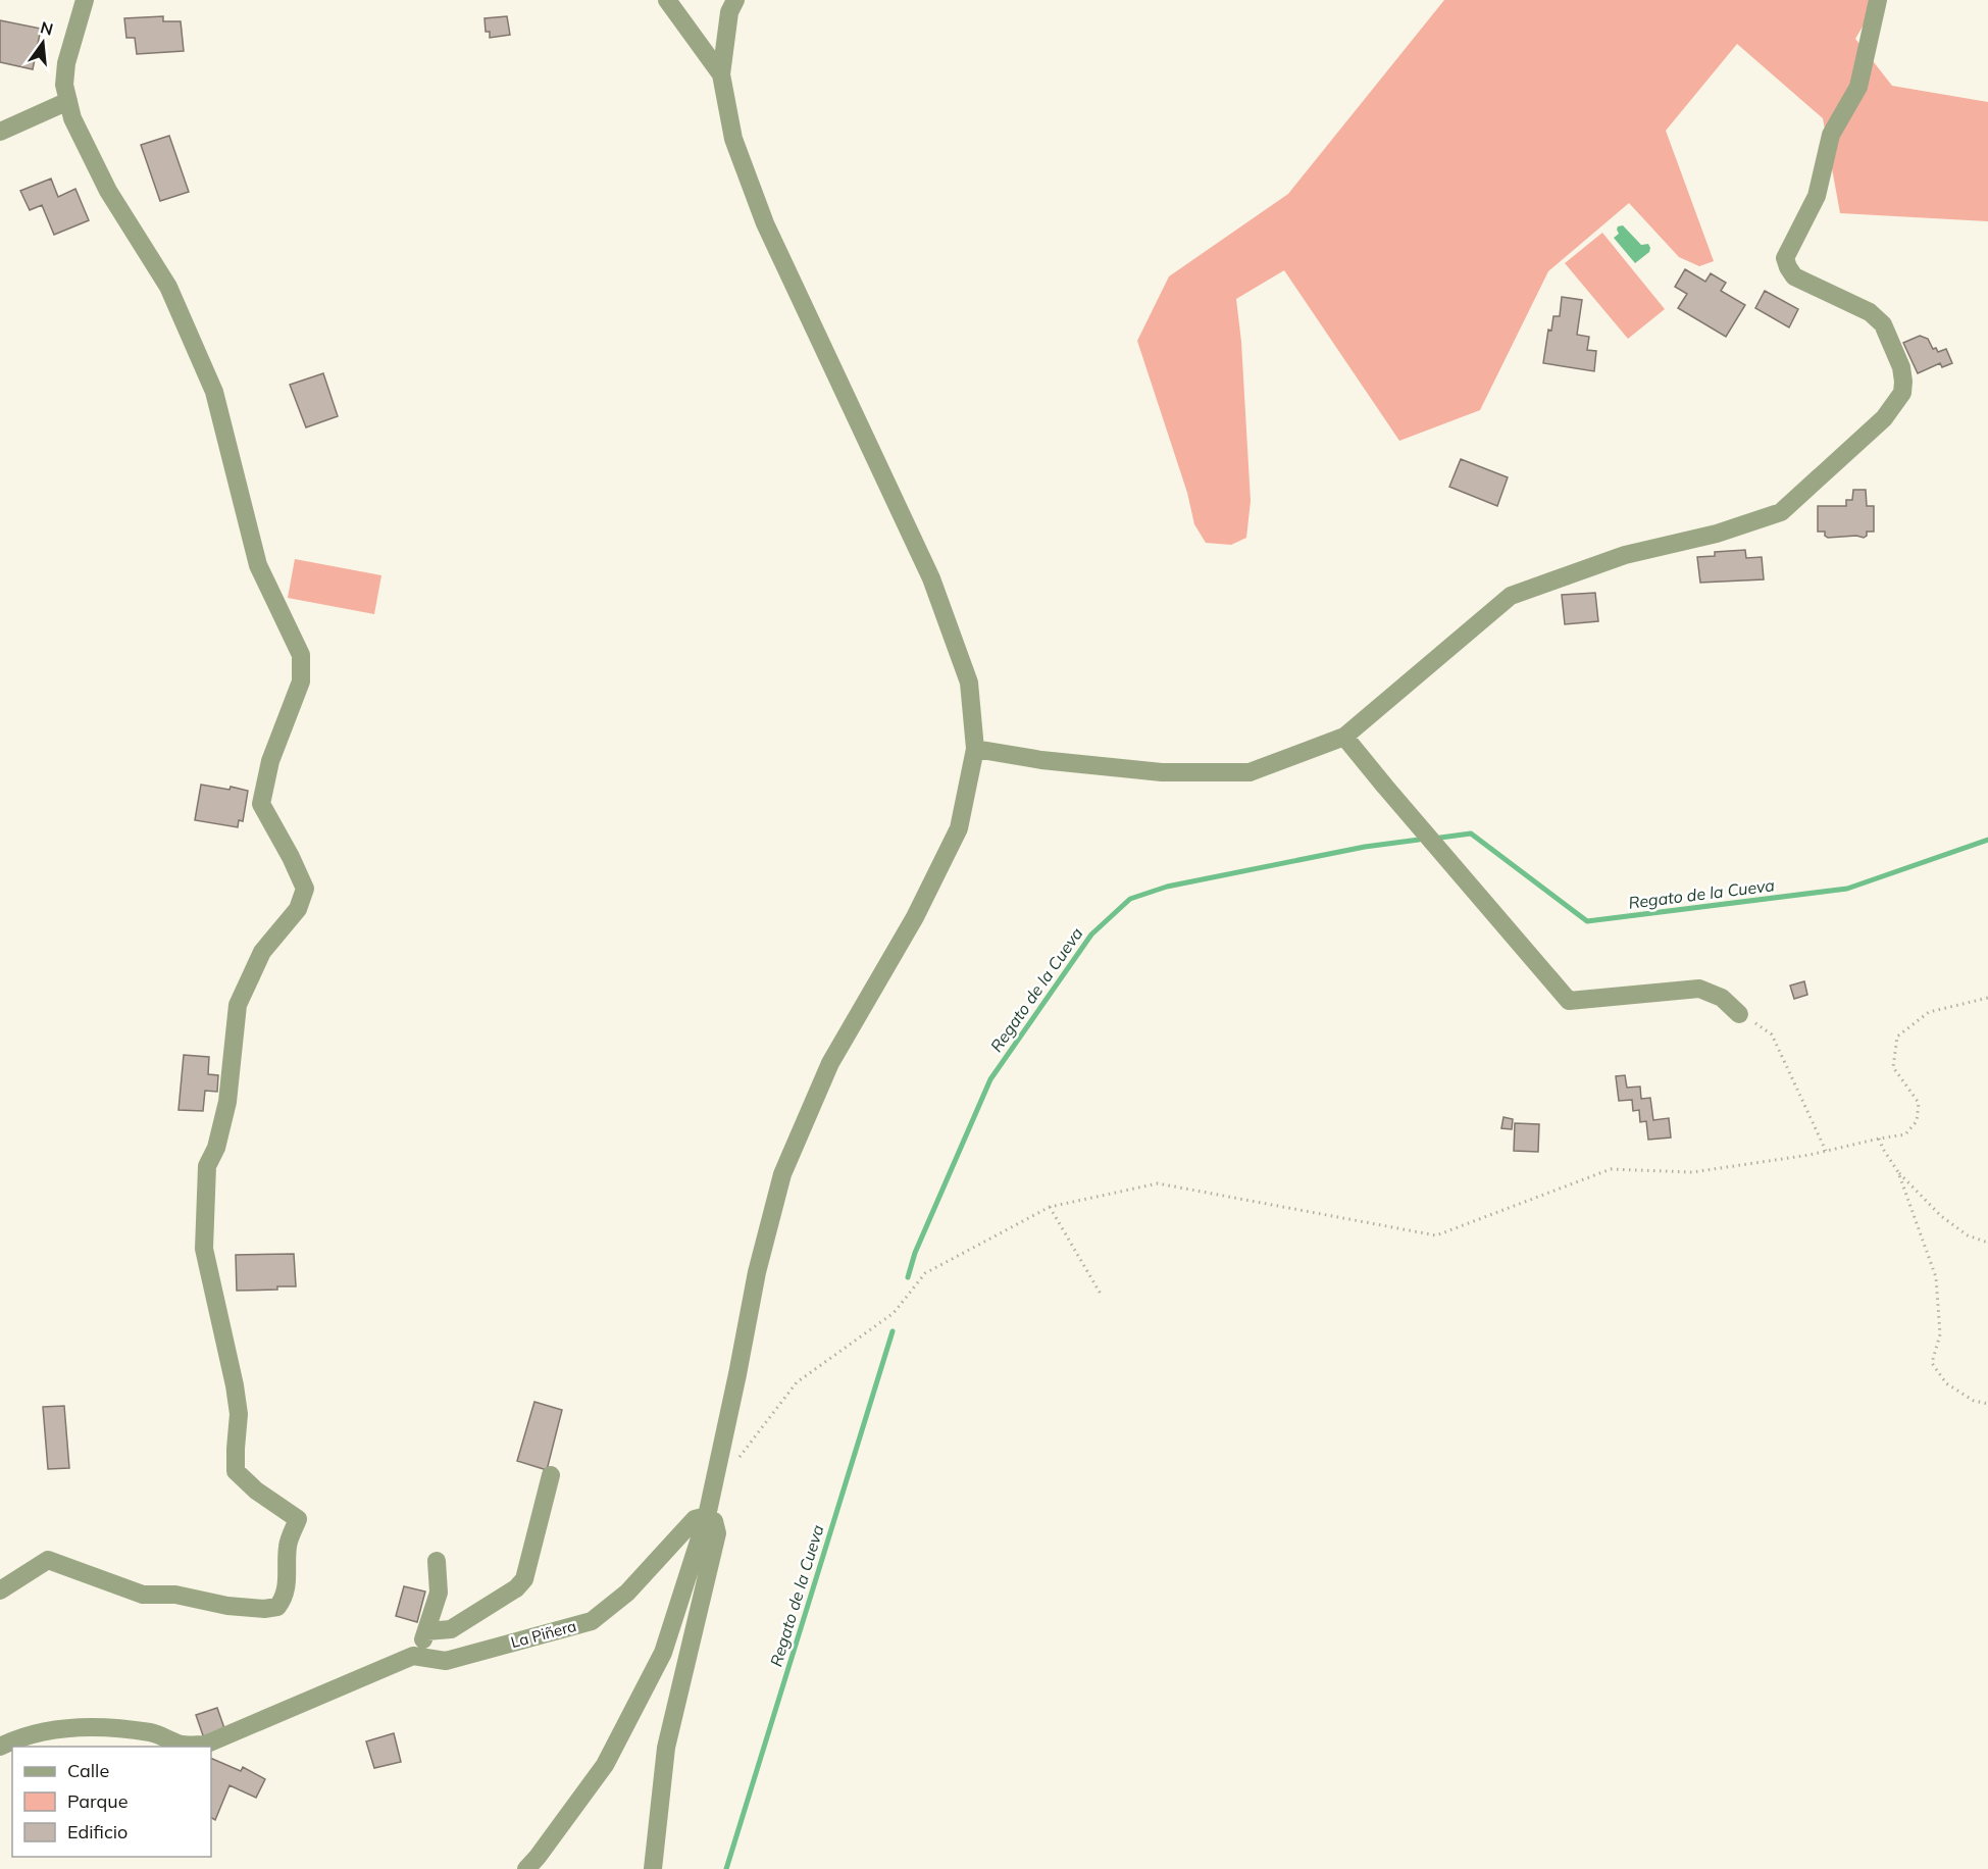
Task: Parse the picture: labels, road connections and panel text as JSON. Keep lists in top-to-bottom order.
{
  "streets": {
    "street": ["La Piñera"]
  },
  "water": ["Regato de la Cueva"],
  "legend": ["Calle", "Parque", "Edificio"],
  "north": "top"
}
